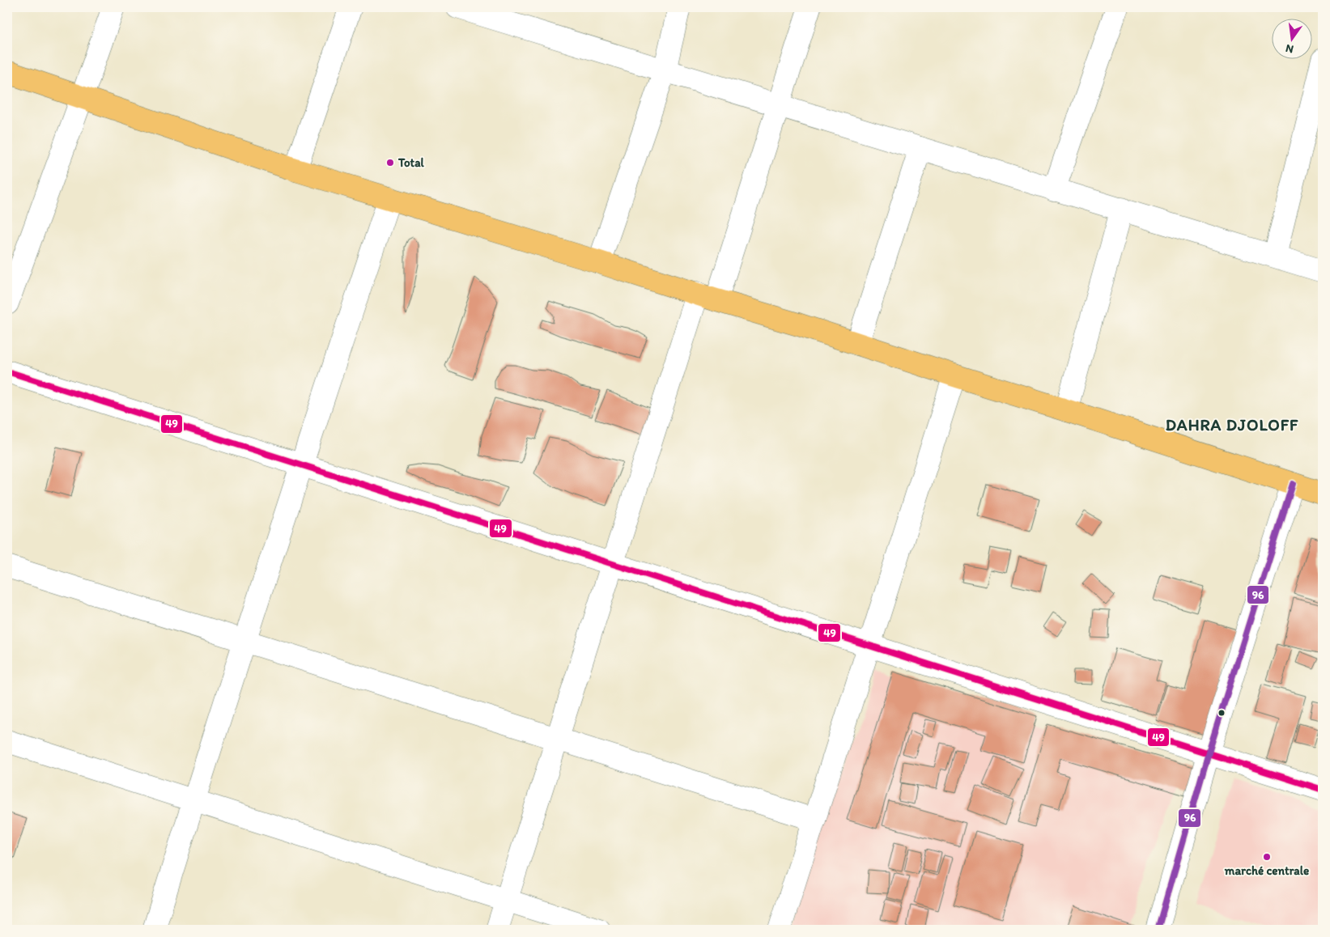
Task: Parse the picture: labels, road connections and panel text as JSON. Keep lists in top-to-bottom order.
{
  "districts": ["DAHRA DJOLOFF"],
  "places": ["Total", "marché centrale"],
  "lines": ["transit line 49", "transit line 96"],
  "north": "bottom"
}
